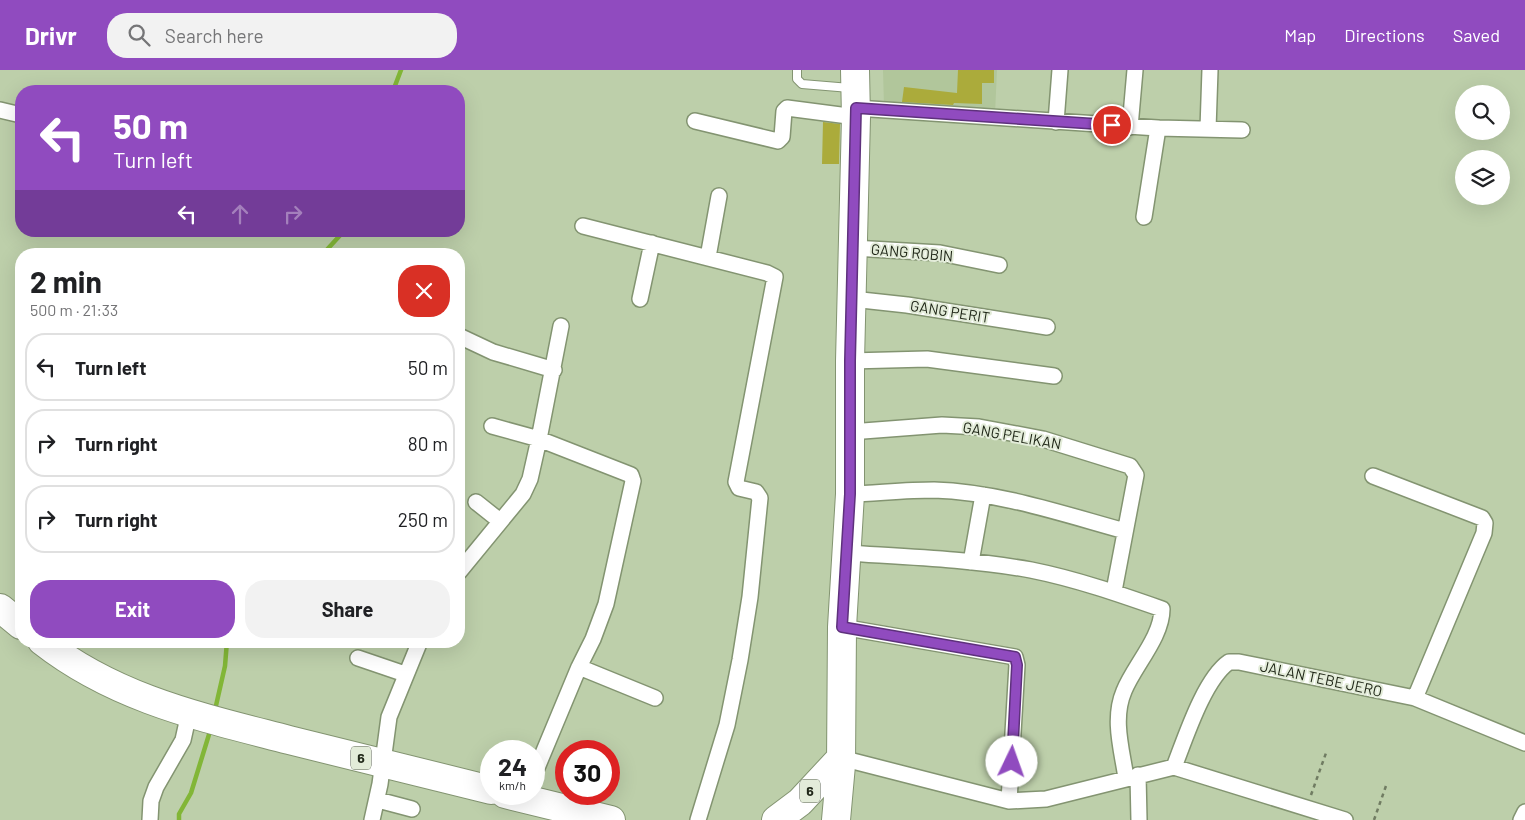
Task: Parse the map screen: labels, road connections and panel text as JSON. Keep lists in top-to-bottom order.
{
  "streets": {
    "highway": ["6"],
    "street": [
      "GANG ROBIN",
      "GANG PERIT",
      "GANG PELIKAN",
      "JALAN TEBE JERO"
    ]
  },
  "page": {
    "header": "Drivr",
    "search": "Search here",
    "nav": ["Map", "Directions", "Saved"],
    "turn": ["50 m", "Turn left"],
    "heading": ["2 min", "500 m · 21:33"],
    "list": [
      {
        "name": "Turn left",
        "value": "50 m"
      },
      {
        "name": "Turn right",
        "value": "80 m"
      },
      {
        "name": "Turn right",
        "value": "250 m"
      }
    ],
    "buttons": ["Exit", "Share"],
    "speed": "24 km/h",
    "limit": "30"
  }
}
